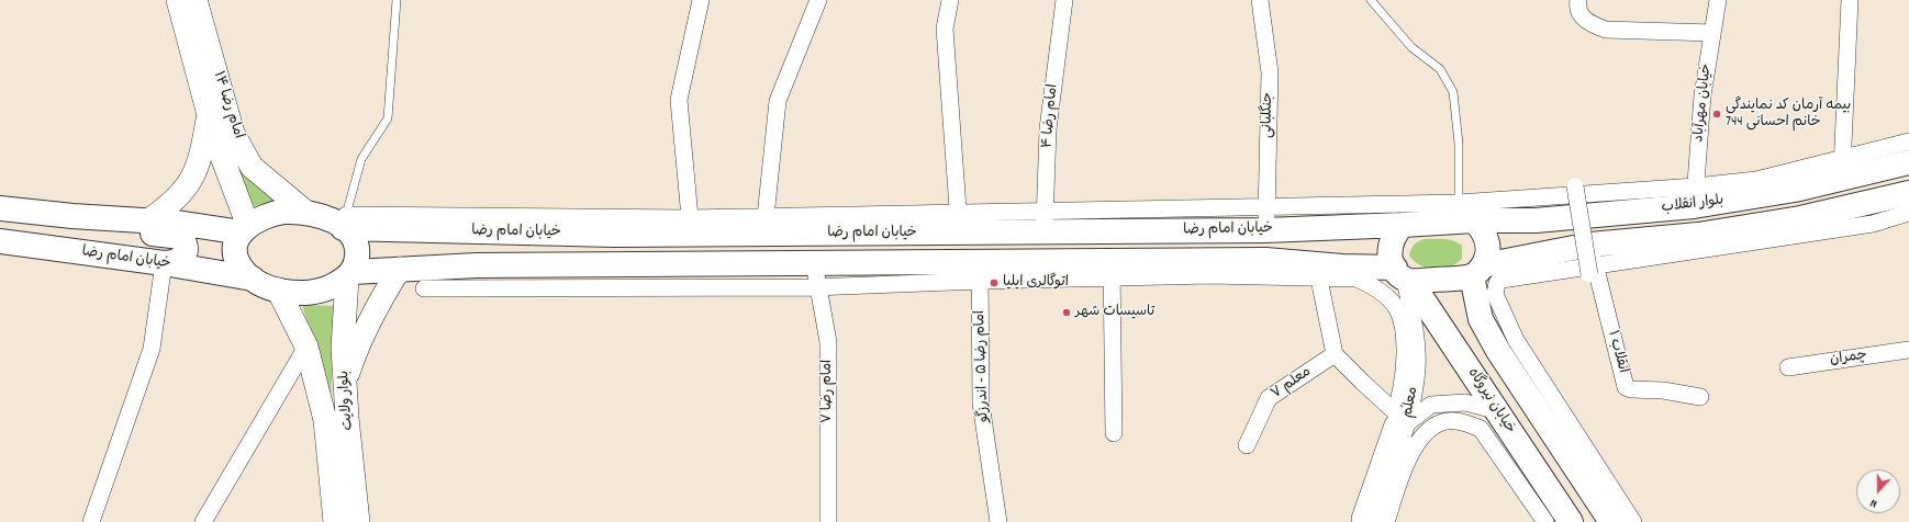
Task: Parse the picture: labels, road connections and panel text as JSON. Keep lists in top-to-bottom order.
{
  "streets": {
    "main road": [
      "امام رضا ۱۴",
      "بلوار انقلاب",
      "خیابان امام رضا",
      "بلوار ولایت",
      "خیابان نیروگاه"
    ],
    "street": [
      "خیابان مهرآباد",
      "جنگلبانی",
      "امام رضا ۴",
      "انقلاب ۱",
      "چمران",
      "امام رضا ۵ - اندرزگو",
      "معلم ۷",
      "امام رضا ۷",
      "معلم"
    ]
  },
  "crossings": [
    ["خیابان مهرآباد", "بلوار انقلاب"],
    ["امام رضا ۱۴", "خیابان امام رضا"],
    ["امام رضا ۱۴", "بلوار ولایت"],
    ["جنگلبانی", "خیابان امام رضا"],
    ["امام رضا ۴", "خیابان امام رضا"],
    ["بلوار انقلاب", "خیابان امام رضا"],
    ["بلوار انقلاب", "انقلاب ۱"],
    ["بلوار انقلاب", "خیابان نیروگاه"],
    ["بلوار انقلاب", "معلم"],
    ["خیابان امام رضا", "امام رضا ۵ - اندرزگو"],
    ["خیابان امام رضا", "امام رضا ۷"],
    ["خیابان امام رضا", "بلوار ولایت"],
    ["خیابان امام رضا", "خیابان نیروگاه"],
    ["خیابان امام رضا", "معلم"],
    ["خیابان نیروگاه", "معلم"]
  ],
  "places": ["بیمه آرمان کد نمایندگی 744 خانم احسانی", "اتوگالری ایلیا", "تاسیسات شهر"],
  "north": "bottom"
}
